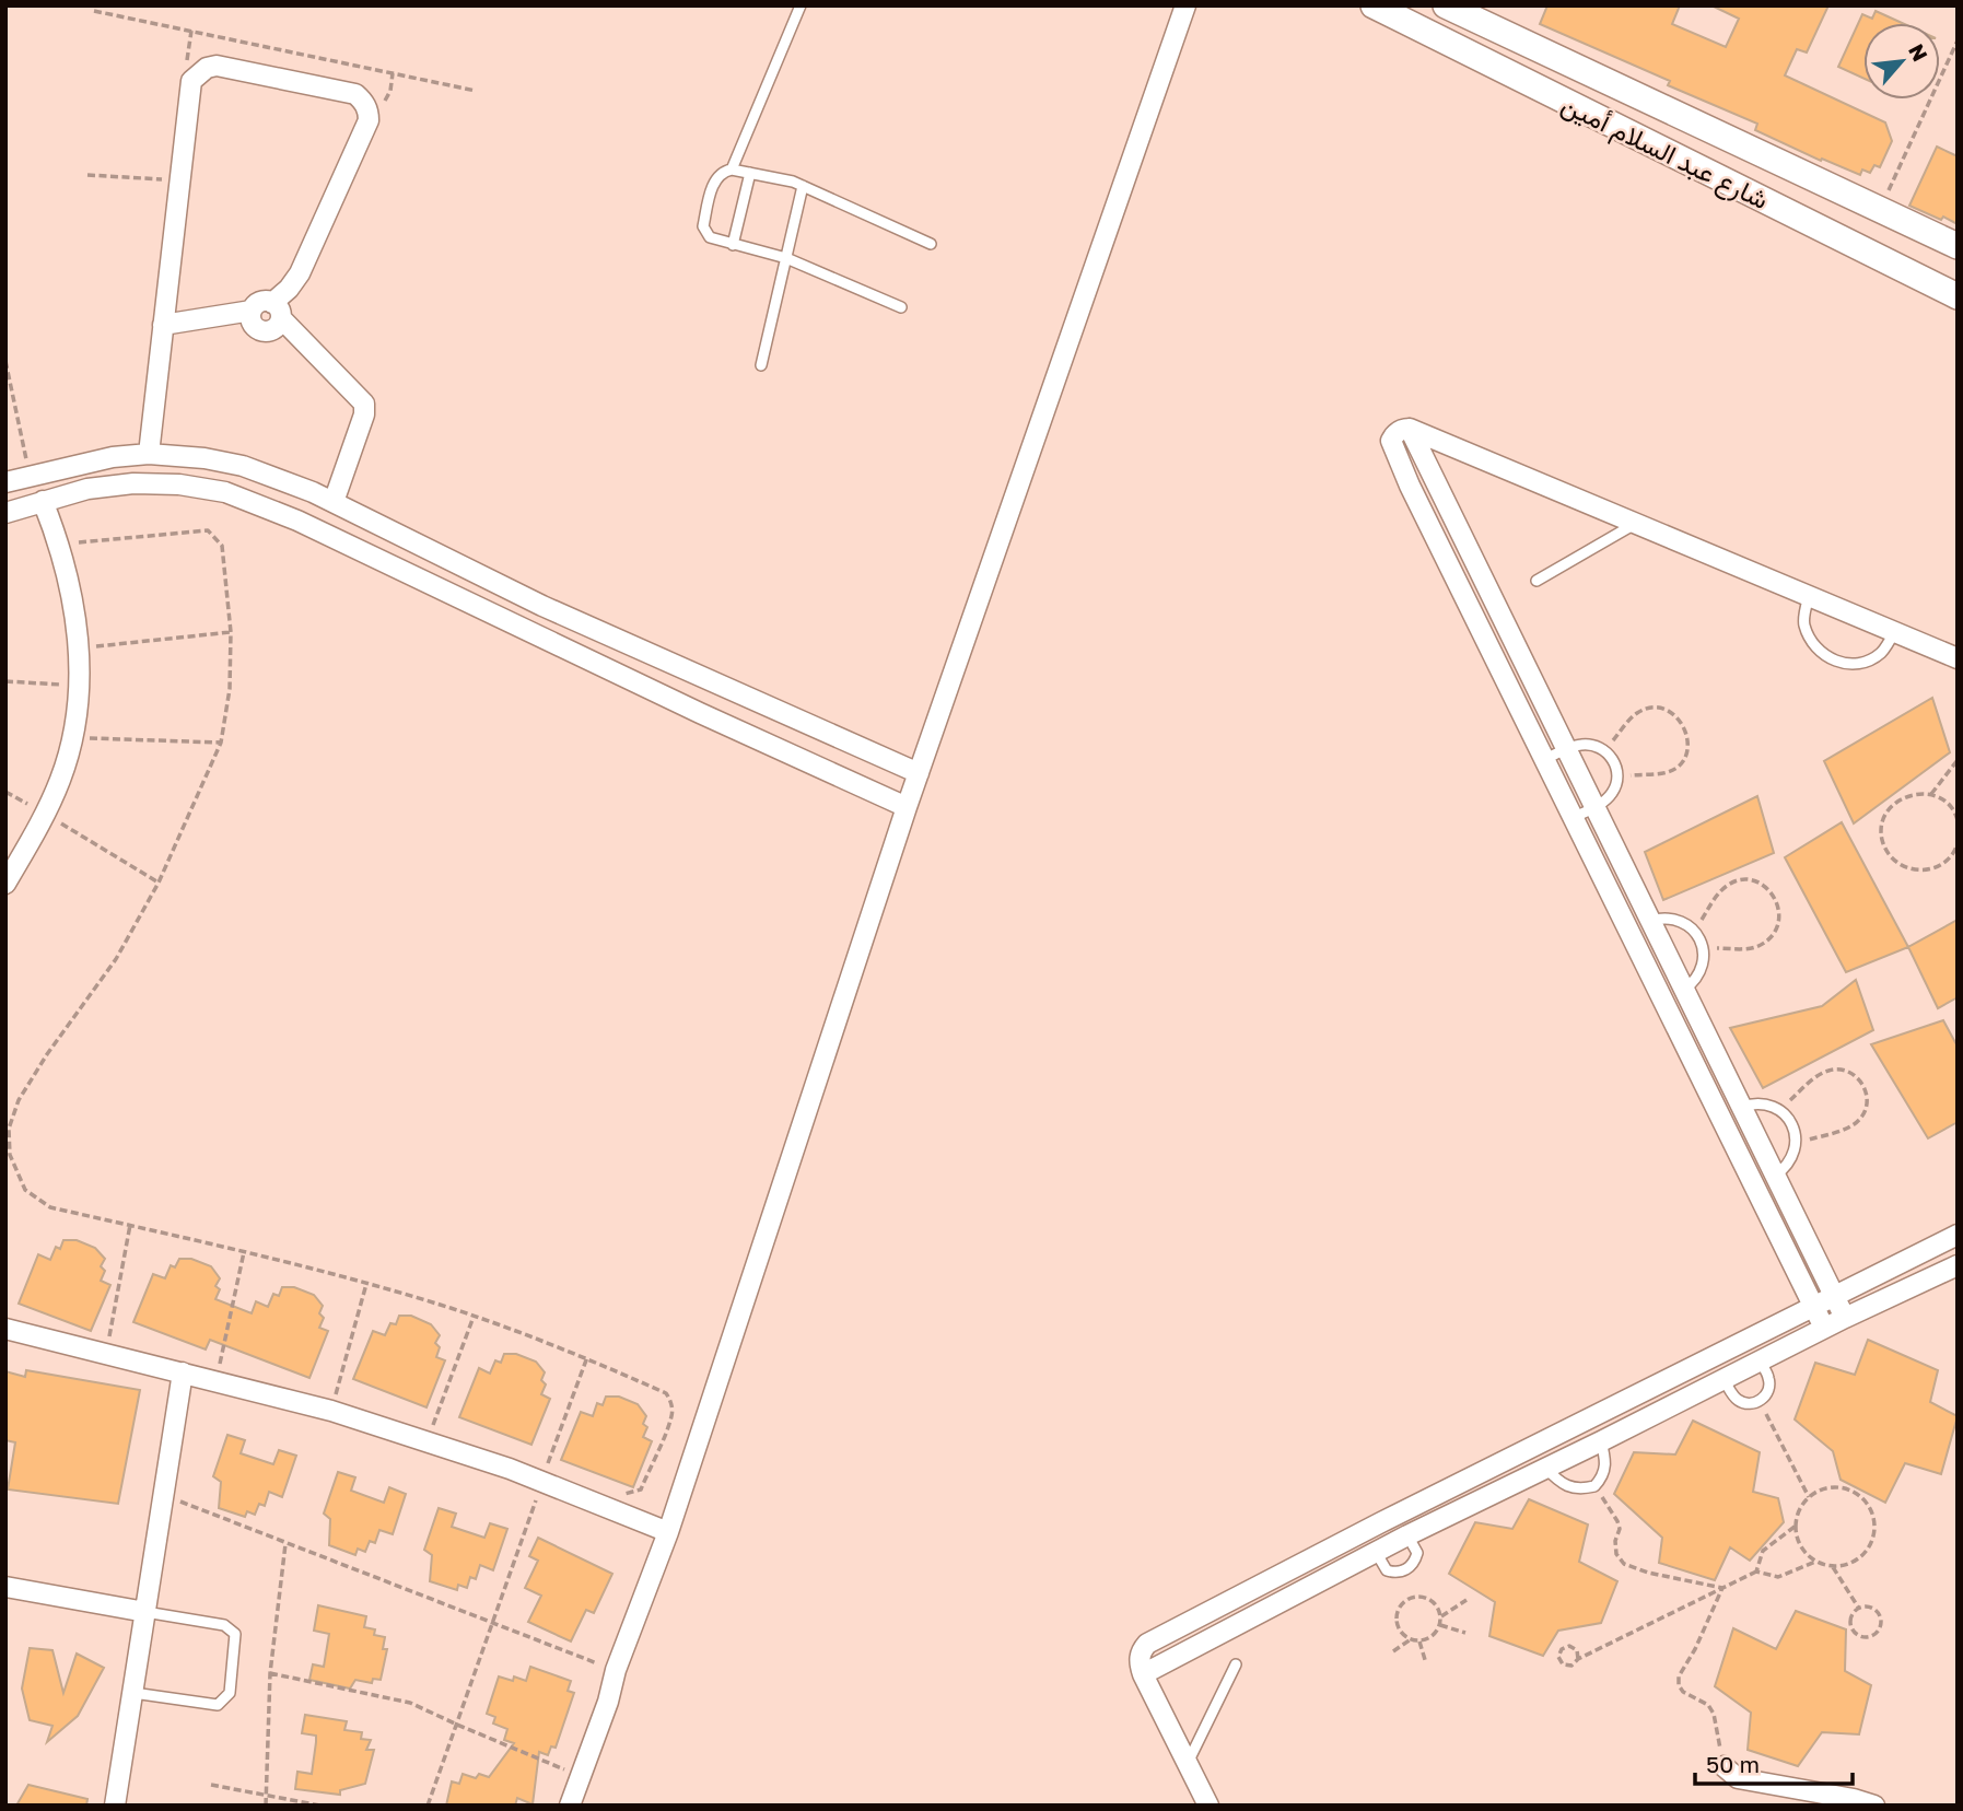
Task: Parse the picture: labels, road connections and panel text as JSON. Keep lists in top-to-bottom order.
{
  "streets": {
    "street": ["شارع عبد السلام أمين"]
  },
  "scale_bar": "50 m",
  "north": "top right"
}
